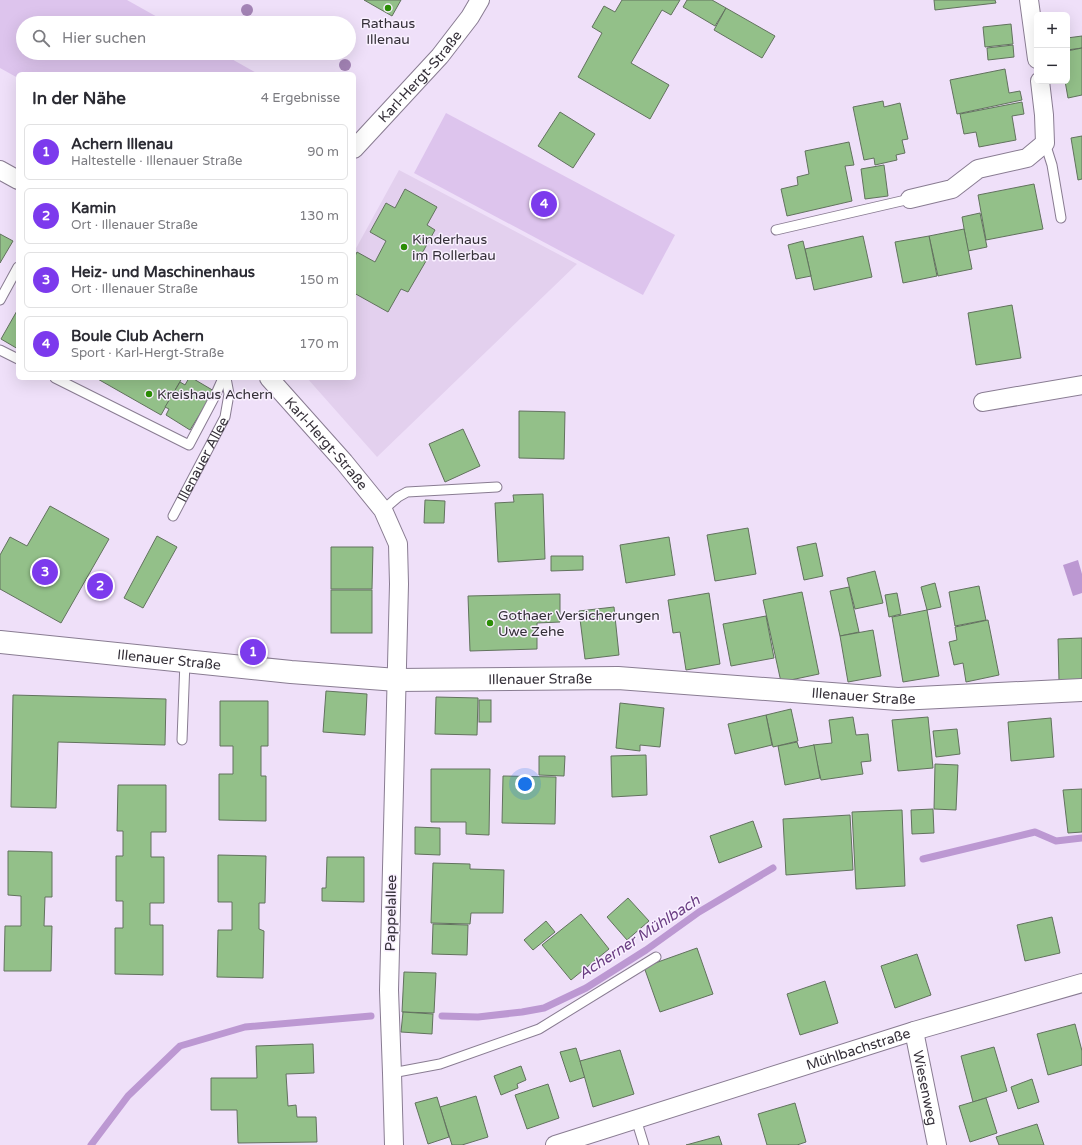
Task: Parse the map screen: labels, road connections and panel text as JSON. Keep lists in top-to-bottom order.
{
  "streets": {
    "main road": ["Illenauer Straße"],
    "street": [
      "Karl-Hergt-Straße",
      "Pappelallee",
      "Mühlbachstraße",
      "Wiesenweg"
    ],
    "lane": ["Illenauer Allee"]
  },
  "crossings": [
    ["Karl-Hergt-Straße", "Illenauer Straße"],
    ["Karl-Hergt-Straße", "Pappelallee"],
    ["Illenauer Straße", "Pappelallee"],
    ["Mühlbachstraße", "Wiesenweg"]
  ],
  "water": ["Acherner Mühlbach"],
  "places": [
    "Rathaus Illenau",
    "Kinderhaus im Rollerbau",
    "Kreishaus Achern",
    "Gothaer Versicherungen Uwe Zehe"
  ],
  "page": {
    "map_buttons": ["+", "−"],
    "search": "Hier suchen",
    "heading": ["In der Nähe", "4 Ergebnisse"],
    "list": [
      {
        "mark": "1",
        "name": "Achern Illenau",
        "note": "Haltestelle · Illenauer Straße",
        "value": "90 m"
      },
      {
        "mark": "2",
        "name": "Kamin",
        "note": "Ort · Illenauer Straße",
        "value": "130 m"
      },
      {
        "mark": "3",
        "name": "Heiz- und Maschinenhaus",
        "note": "Ort · Illenauer Straße",
        "value": "150 m"
      },
      {
        "mark": "4",
        "name": "Boule Club Achern",
        "note": "Sport · Karl-Hergt-Straße",
        "value": "170 m"
      }
    ],
    "pins": [
      "4",
      "3",
      "2",
      "1"
    ]
  }
}
